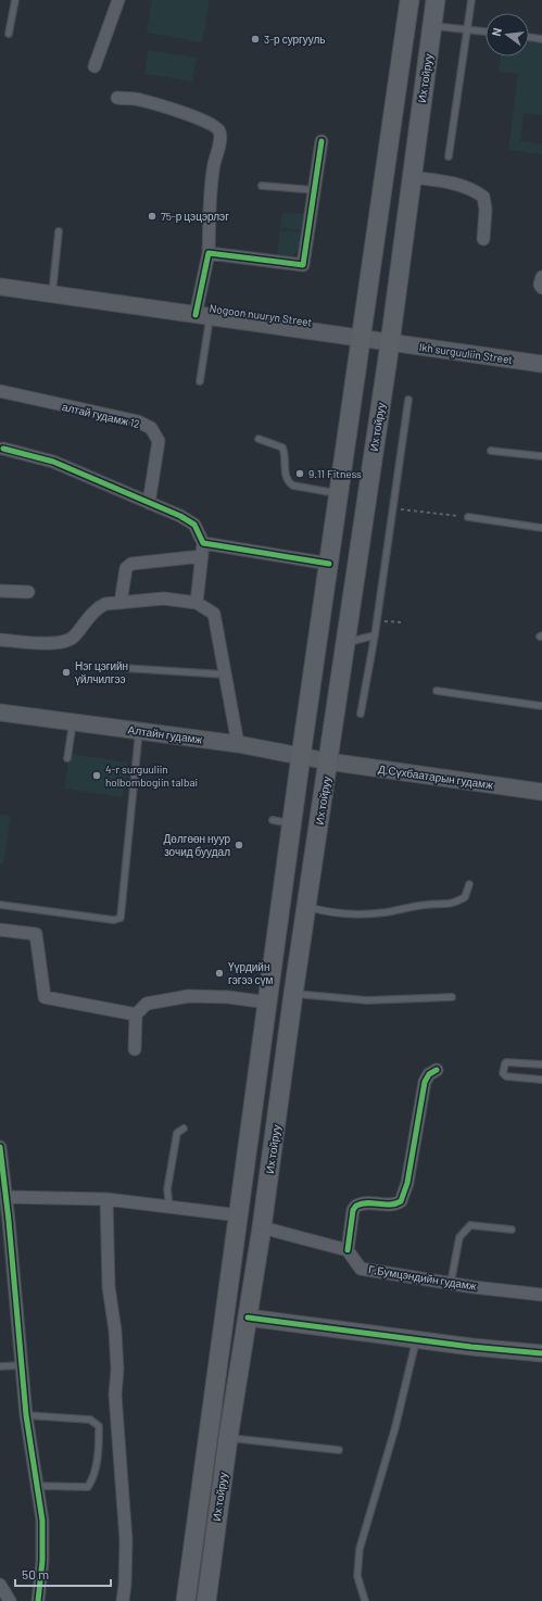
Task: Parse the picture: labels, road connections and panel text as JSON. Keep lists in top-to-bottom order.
{
  "streets": {
    "main road": [
      "Их тойруу",
      "Nogoon nuuryn Street",
      "Ikh surguuliin Street",
      "Алтайн гудамж",
      "Д.Сүхбаатарын гудамж"
    ],
    "street": ["алтай гудамж 12", "Г.Бумцэндийн гудамж"]
  },
  "crossings": [
    ["Их тойруу", "Nogoon nuuryn Street"],
    ["Их тойруу", "Ikh surguuliin Street"],
    ["Их тойруу", "Алтайн гудамж"],
    ["Их тойруу", "Д.Сүхбаатарын гудамж"],
    ["Nogoon nuuryn Street", "Ikh surguuliin Street"],
    ["Алтайн гудамж", "Д.Сүхбаатарын гудамж"]
  ],
  "places": [
    "3-р сургууль",
    "75-р цэцэрлэг",
    "9.11 Fitness",
    "Нэг цэгийн үйлчилгээ",
    "4-r surguuliin holbombogiin talbai",
    "Дөлгөөн нуур зочид буудал",
    "Үүрдийн гэгээ сүм"
  ],
  "scale_bar": "50 m",
  "north": "left"
}
